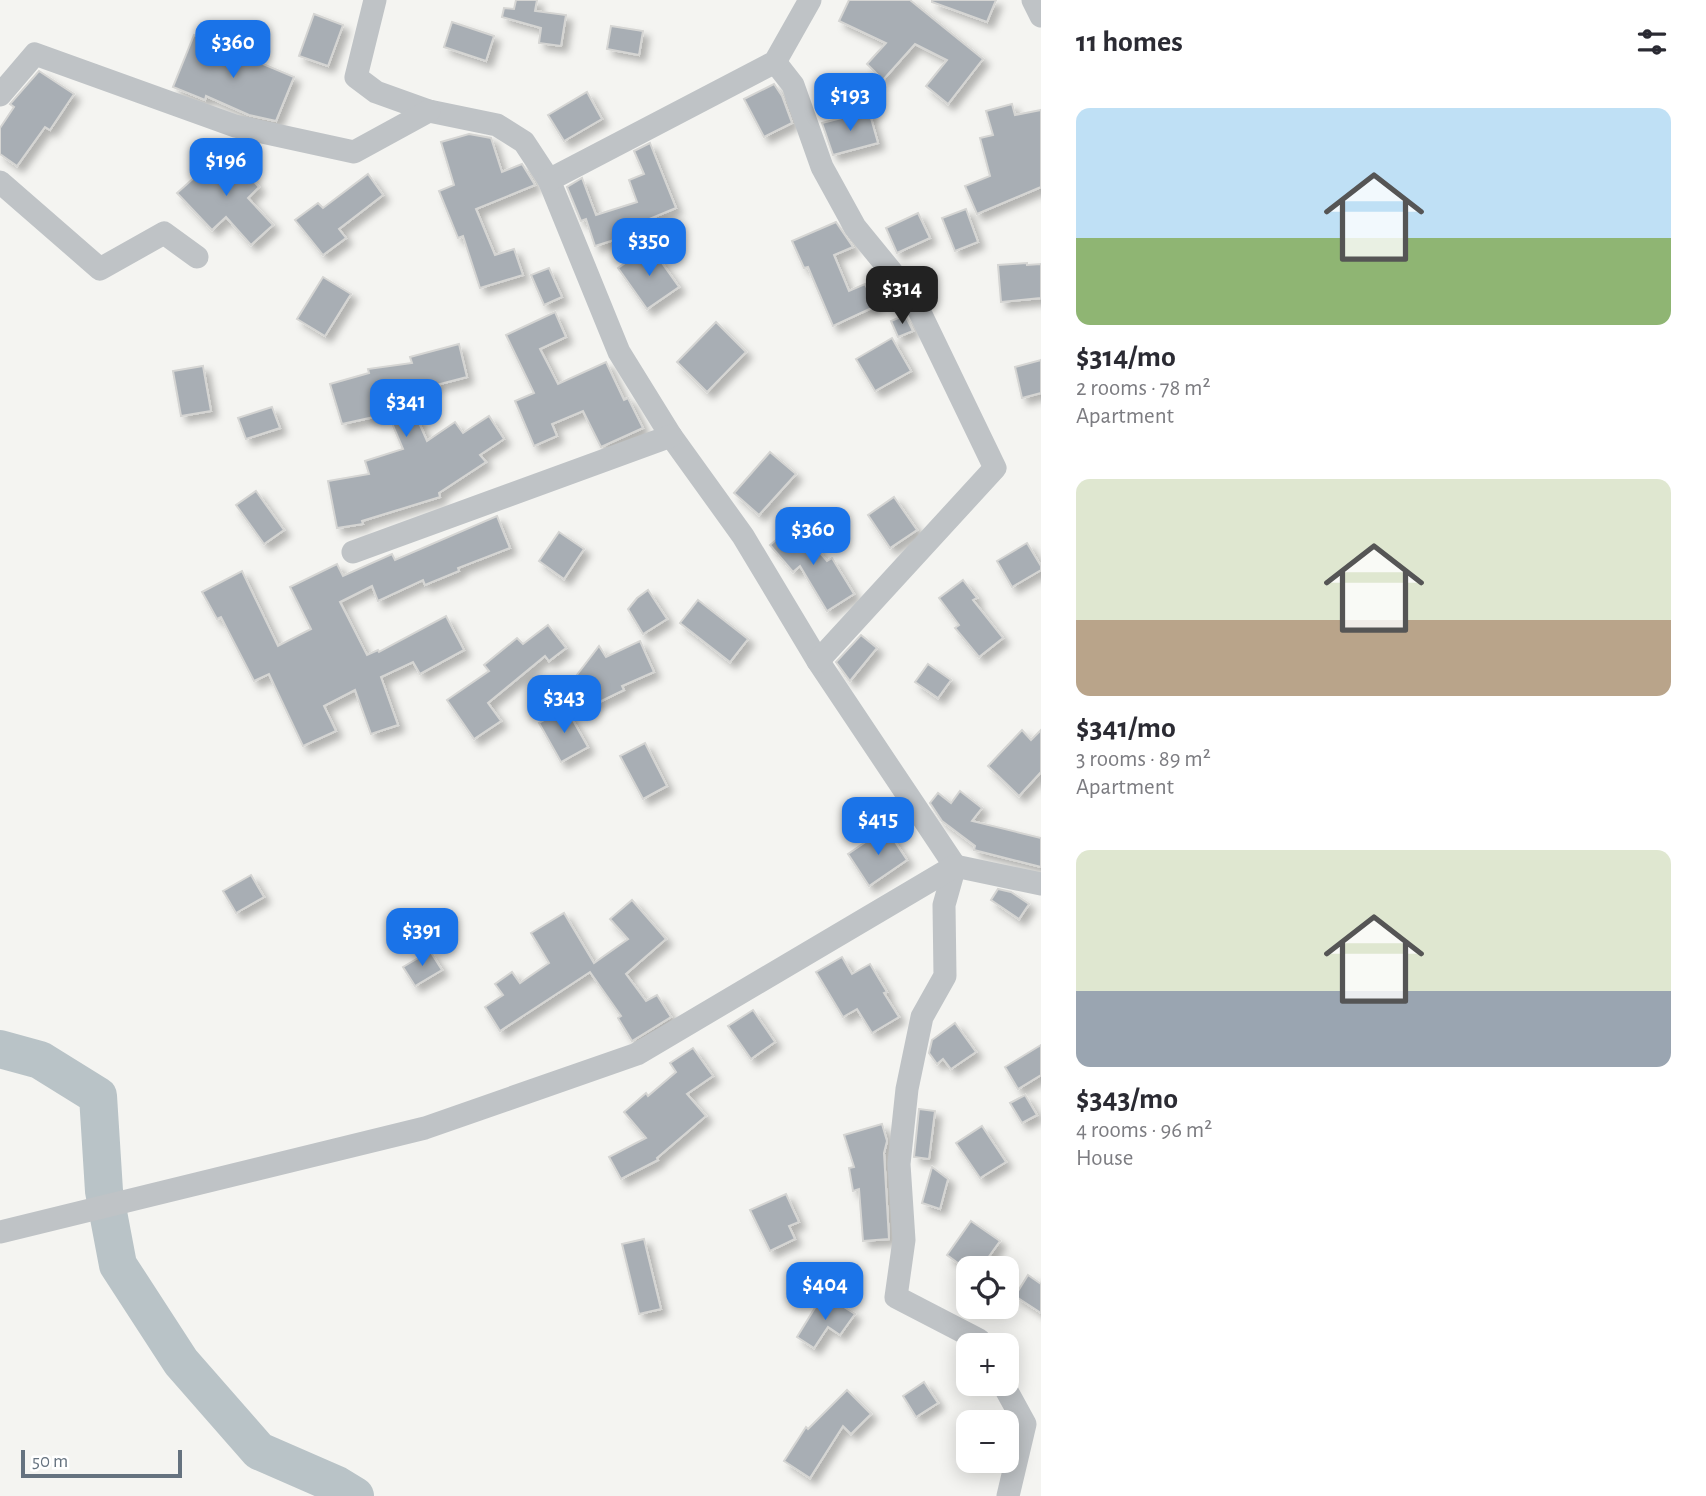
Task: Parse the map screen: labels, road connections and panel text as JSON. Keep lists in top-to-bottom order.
{
  "scale_bar": "50 m",
  "page": {
    "heading": "11 homes",
    "price": [
      "$360",
      "$193",
      "$196",
      "$350",
      "$314",
      "$341",
      "$360",
      "$343",
      "$415",
      "$391",
      "$404"
    ],
    "list": [
      {
        "name": "$314/mo",
        "note": "2 rooms · 78 m² · Apartment"
      },
      {
        "name": "$341/mo",
        "note": "3 rooms · 89 m² · Apartment"
      },
      {
        "name": "$343/mo",
        "note": "4 rooms · 96 m² · House"
      }
    ],
    "map_buttons": ["+", "−"],
    "scale": "50 m"
  }
}
